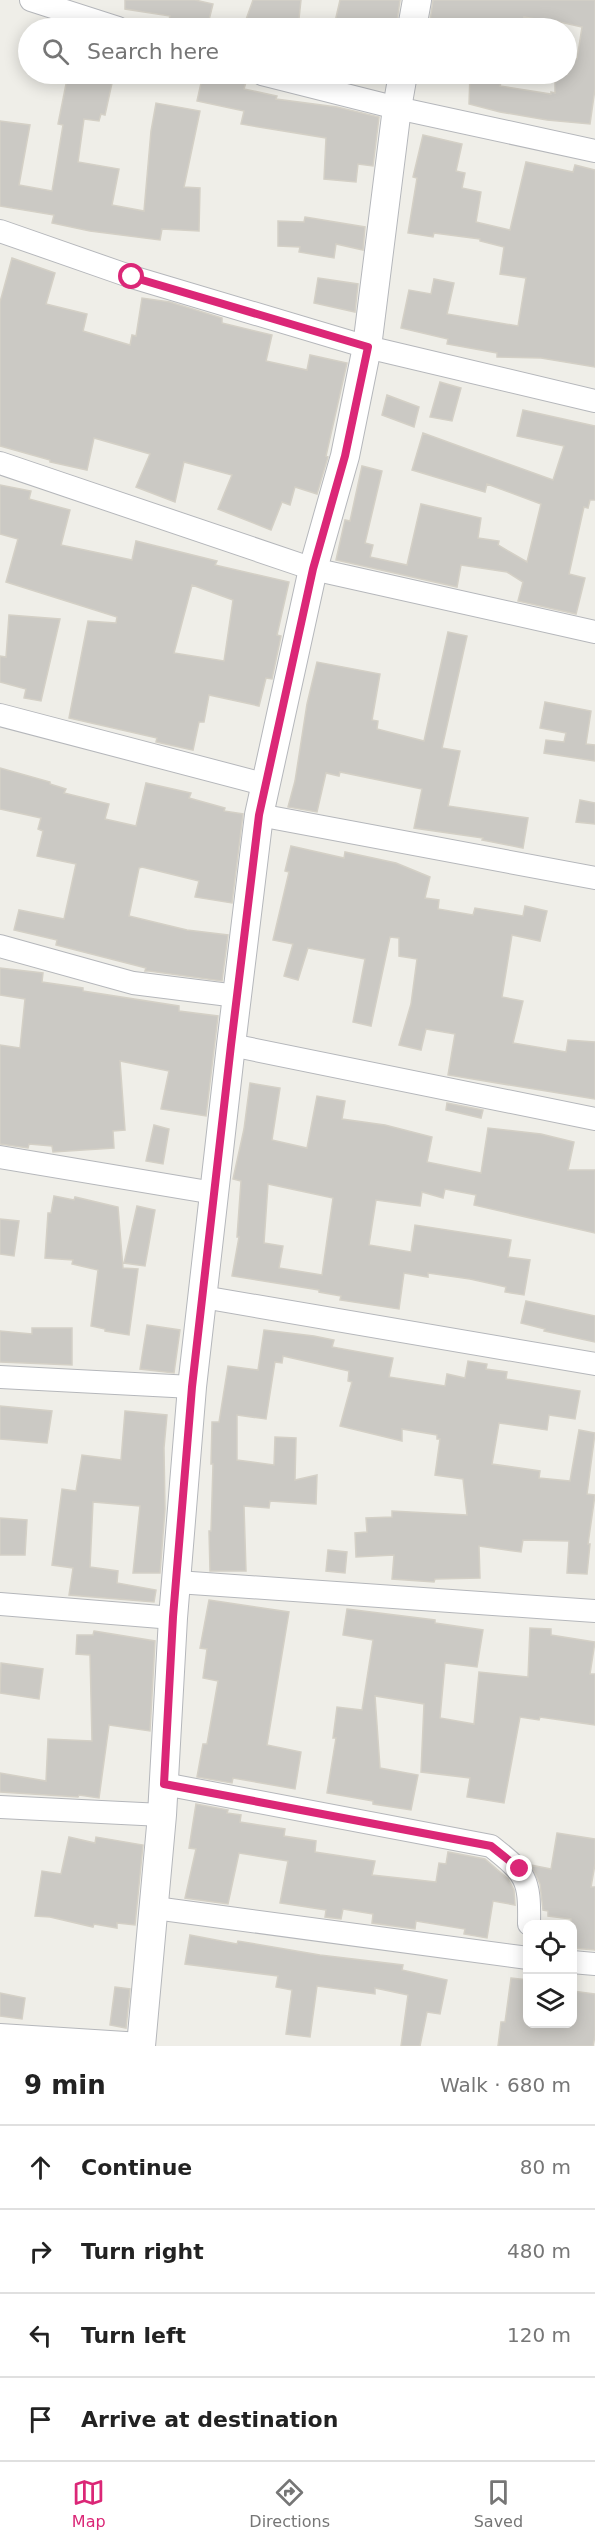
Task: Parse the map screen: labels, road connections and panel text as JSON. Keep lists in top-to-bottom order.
{
  "page": {
    "search": "Search here",
    "heading": ["9 min", "Walk · 680 m"],
    "list": [
      ["Continue", "80 m"],
      ["Turn right", "480 m"],
      ["Turn left", "120 m"],
      "Arrive at destination"
    ],
    "nav": ["Map", "Directions", "Saved"]
  }
}
